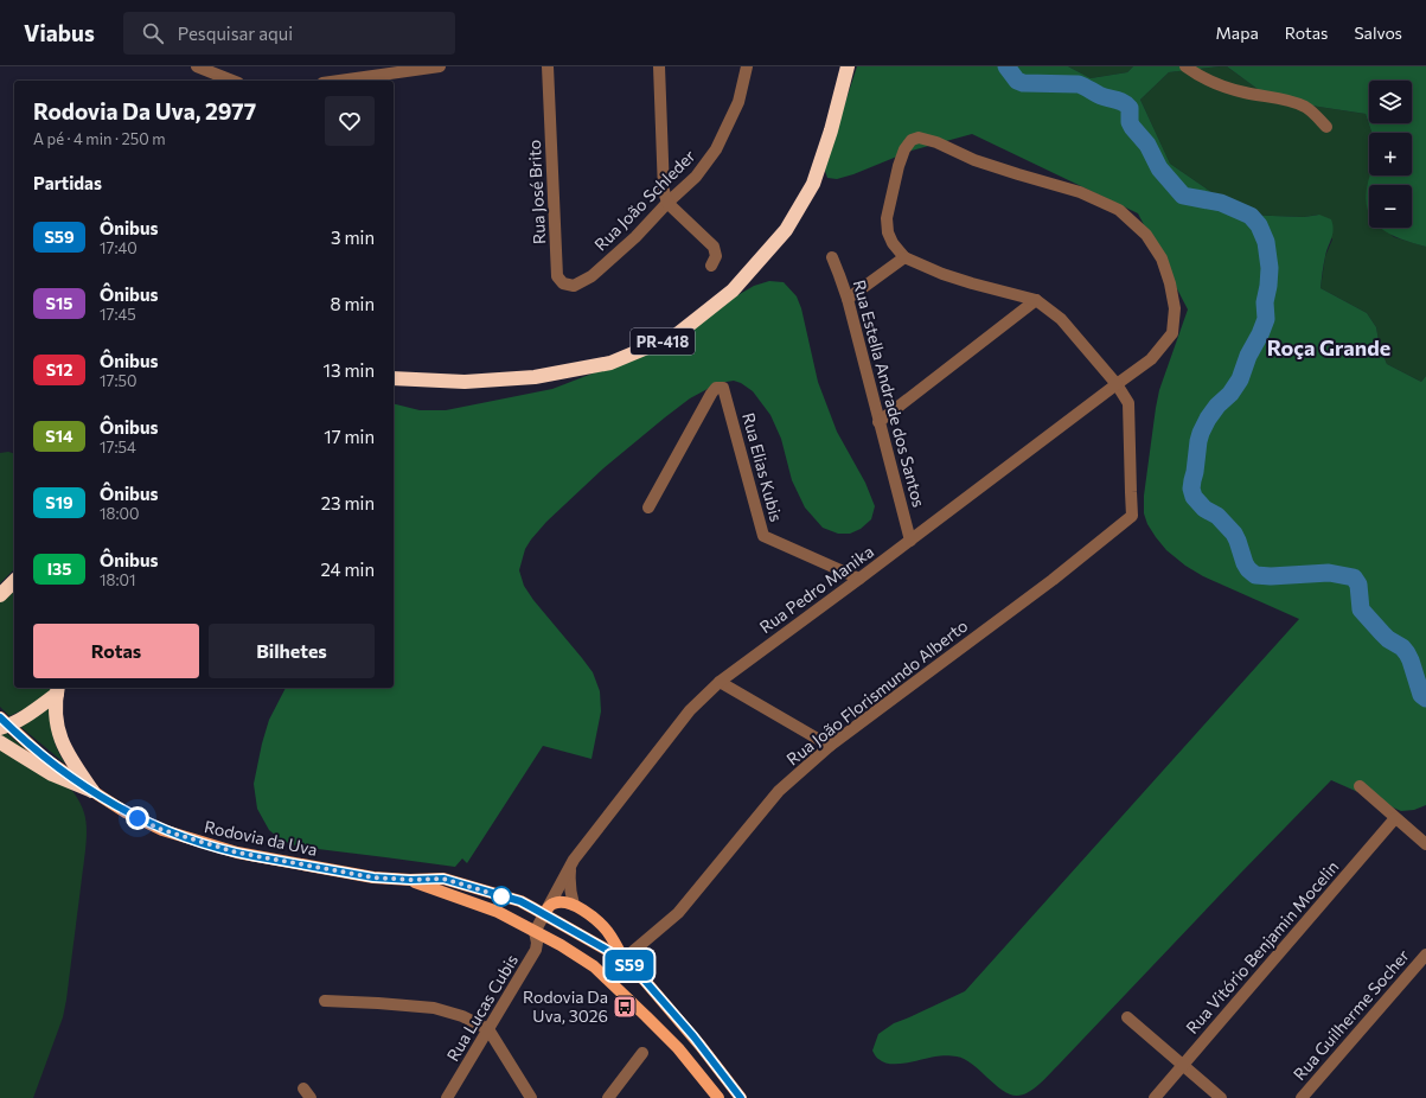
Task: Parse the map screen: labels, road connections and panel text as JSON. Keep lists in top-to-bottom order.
{
  "streets": {
    "highway": ["PR-418"],
    "main road": ["Rodovia da Uva"],
    "street": [
      "Rua José Brito",
      "Rua João Schleder",
      "Rua Estella Andrade dos Santos",
      "Rua Elias Kubis",
      "Rua Pedro Manika",
      "Rua João Florismundo Alberto",
      "Rua Vitório Benjamin Mocelin",
      "Rua Lucas Cubis",
      "Rua Guilherme Socher"
    ]
  },
  "crossings": [
    ["Rua José Brito", "Rua João Schleder"],
    ["Rua Estella Andrade dos Santos", "Rua Pedro Manika"],
    ["Rua Elias Kubis", "Rua Pedro Manika"],
    ["Rua Pedro Manika", "Rua João Florismundo Alberto"],
    ["Rua Pedro Manika", "Rodovia da Uva"],
    ["Rua Pedro Manika", "Rua Lucas Cubis"],
    ["Rua João Florismundo Alberto", "Rodovia da Uva"],
    ["Rodovia da Uva", "Rua Lucas Cubis"]
  ],
  "districts": ["Roça Grande"],
  "places": {
    "bus stop": ["Rodovia Da Uva, 3026"]
  },
  "lines": ["bus line S59"],
  "page": {
    "header": "Viabus",
    "search": "Pesquisar aqui",
    "nav": ["Mapa", "Rotas", "Salvos"],
    "on_map": "S59",
    "map_buttons": ["+", "−"],
    "heading": [
      ["Rodovia Da Uva, 2977", "A pé · 4 min · 250 m"],
      "Partidas"
    ],
    "list": [
      {
        "mark": "S59",
        "name": "Ônibus",
        "note": "17:40",
        "value": "3 min"
      },
      {
        "mark": "S15",
        "name": "Ônibus",
        "note": "17:45",
        "value": "8 min"
      },
      {
        "mark": "S12",
        "name": "Ônibus",
        "note": "17:50",
        "value": "13 min"
      },
      {
        "mark": "S14",
        "name": "Ônibus",
        "note": "17:54",
        "value": "17 min"
      },
      {
        "mark": "S19",
        "name": "Ônibus",
        "note": "18:00",
        "value": "23 min"
      },
      {
        "mark": "I35",
        "name": "Ônibus",
        "note": "18:01",
        "value": "24 min"
      }
    ],
    "buttons": ["Rotas", "Bilhetes"]
  }
}
